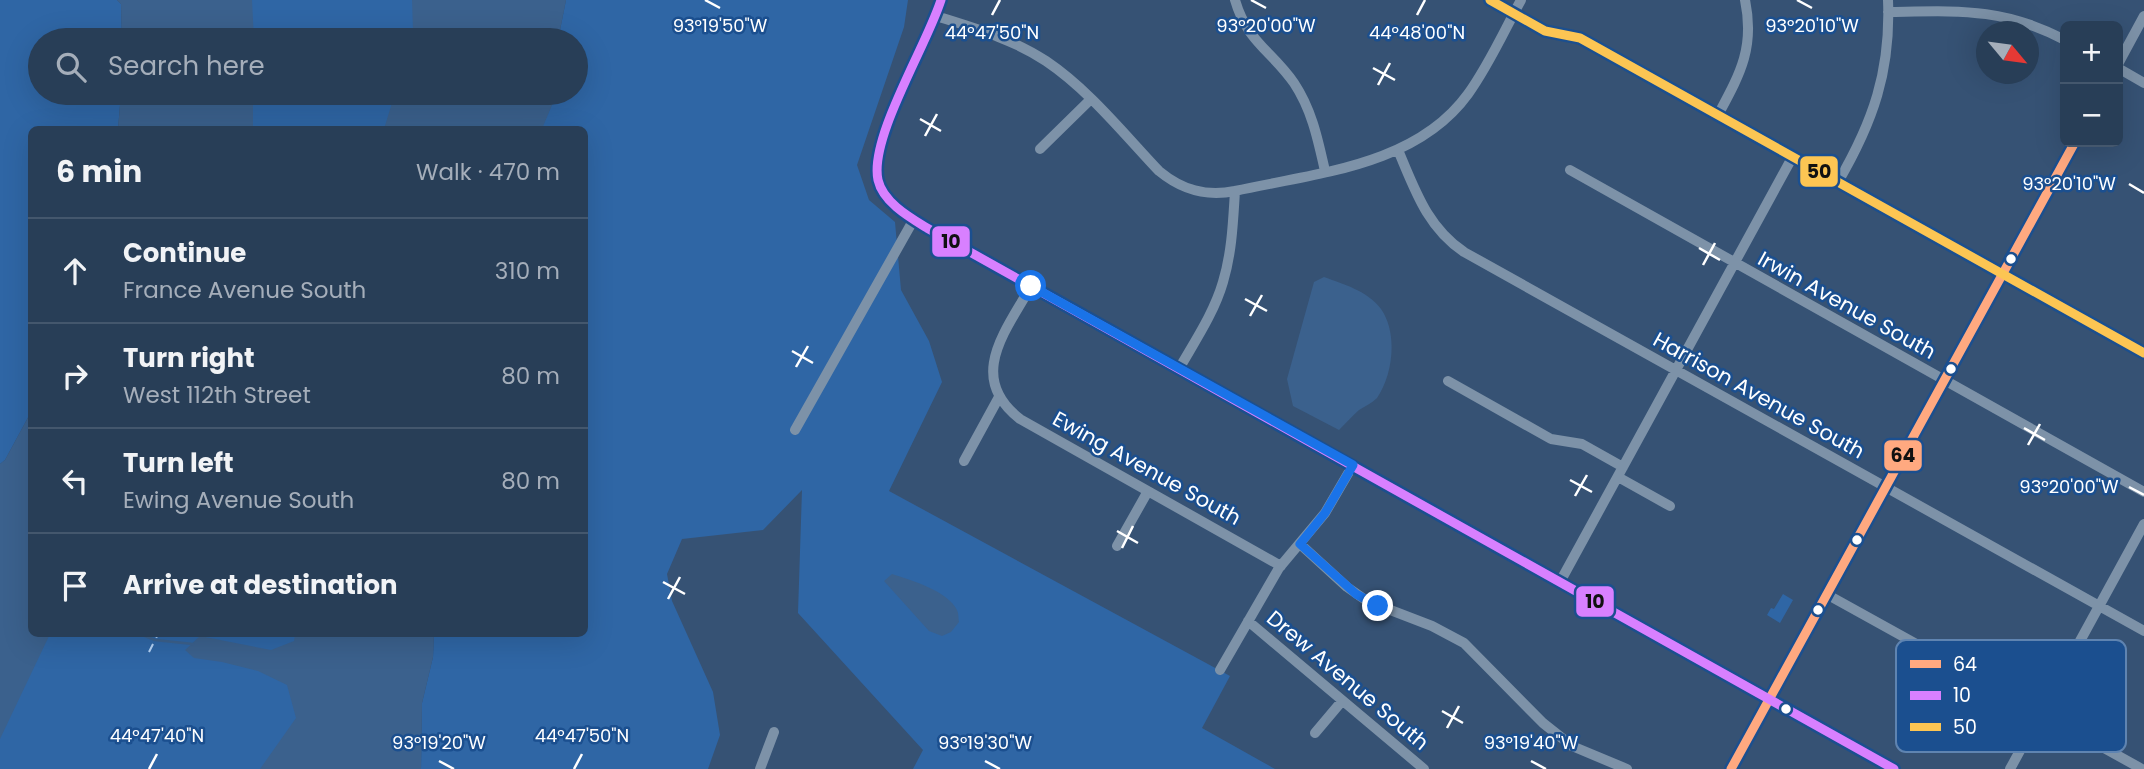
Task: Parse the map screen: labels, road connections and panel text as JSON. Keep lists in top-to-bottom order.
{
  "streets": {
    "street": [
      "Irwin Avenue South",
      "Harrison Avenue South",
      "Ewing Avenue South",
      "Drew Avenue South"
    ]
  },
  "lines": ["transit line 10", "transit line 50", "transit line 64"],
  "legend": ["64", "10", "50"],
  "north": "bottom right",
  "page": {
    "map_buttons": ["+", "−"],
    "search": "Search here",
    "heading": ["6 min", "Walk · 470 m"],
    "list": [
      ["Continue", "France Avenue South", "310 m"],
      ["Turn right", "West 112th Street", "80 m"],
      ["Turn left", "Ewing Avenue South", "80 m"],
      "Arrive at destination"
    ]
  },
  "coordinates": [
    "93°20'10\"W",
    "93°19'50\"W",
    "93°20'00\"W",
    "44°47'50\"N",
    "44°48'00\"N",
    "44°47'40\"N",
    "93°19'20\"W",
    "93°19'30\"W",
    "93°19'40\"W"
  ]
}
